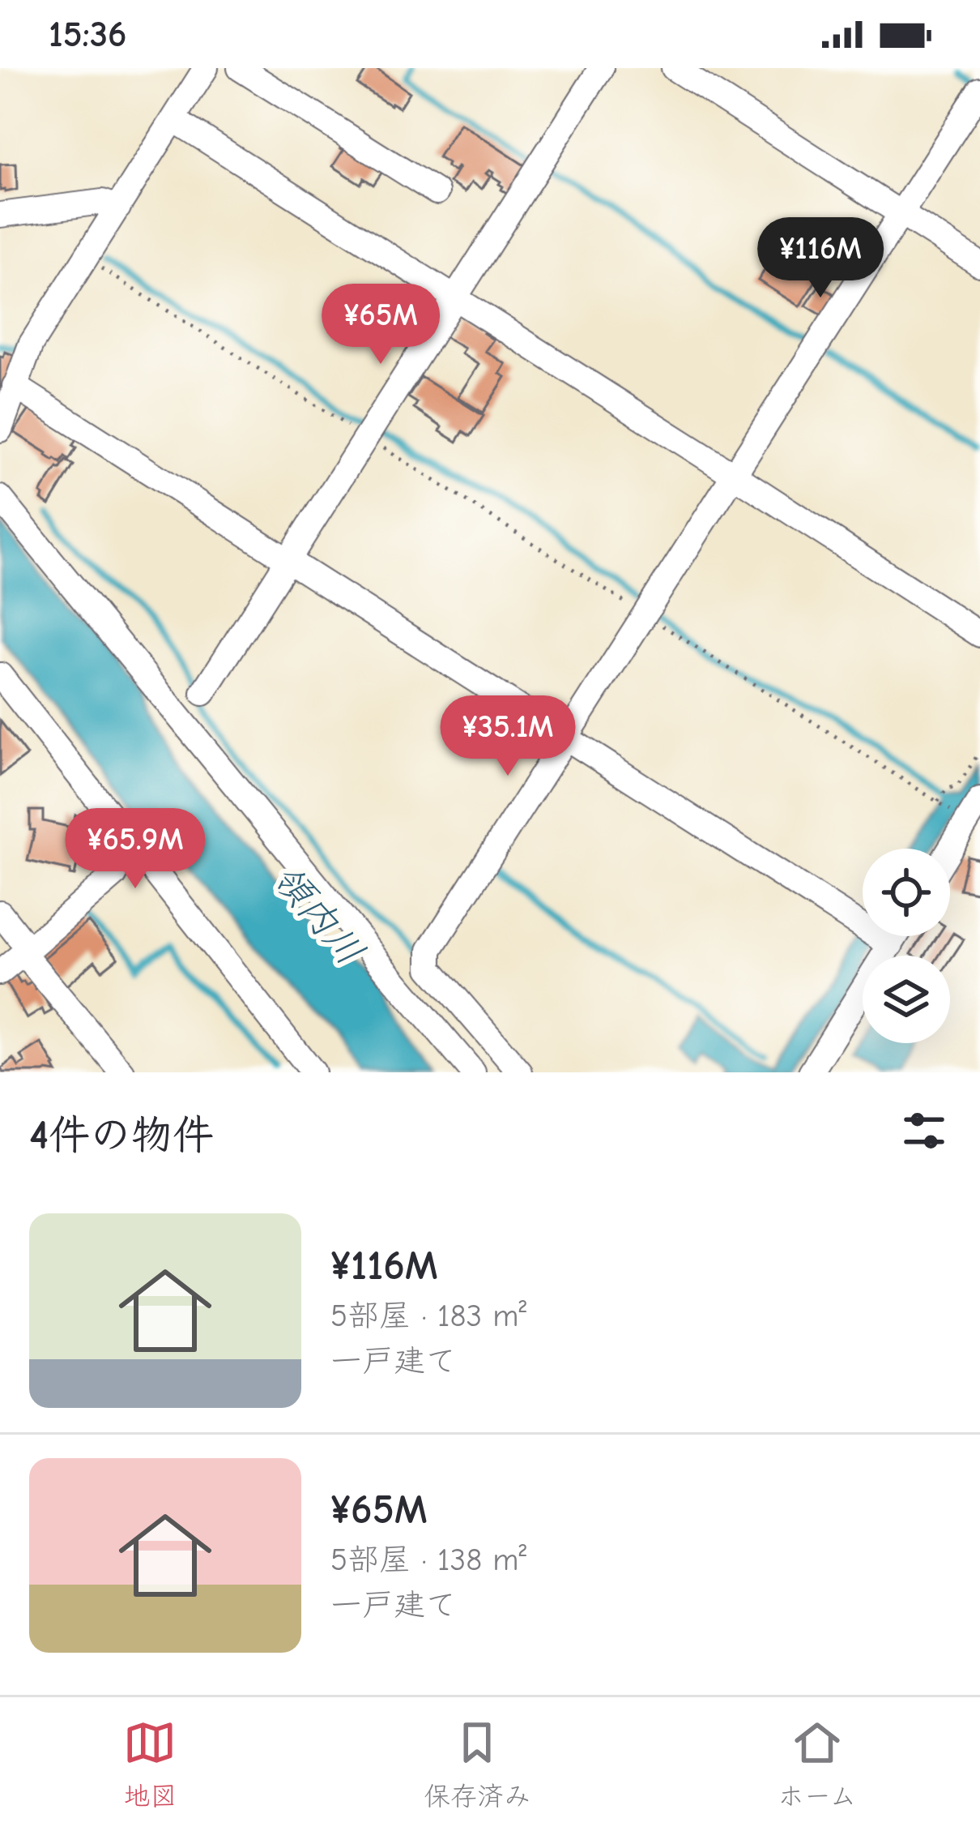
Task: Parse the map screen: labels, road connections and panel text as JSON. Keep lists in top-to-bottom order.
{
  "water": ["領内川"],
  "page": {
    "status": "15:36",
    "price": [
      "¥116M",
      "¥65M",
      "¥35.1M",
      "¥65.9M"
    ],
    "heading": "4件の物件",
    "list": [
      {
        "name": "¥116M",
        "note": "5部屋 · 183 m² · 一戸建て"
      },
      {
        "name": "¥65M",
        "note": "5部屋 · 138 m² · 一戸建て"
      }
    ],
    "tabs": ["地図", "保存済み", "ホーム"]
  }
}
